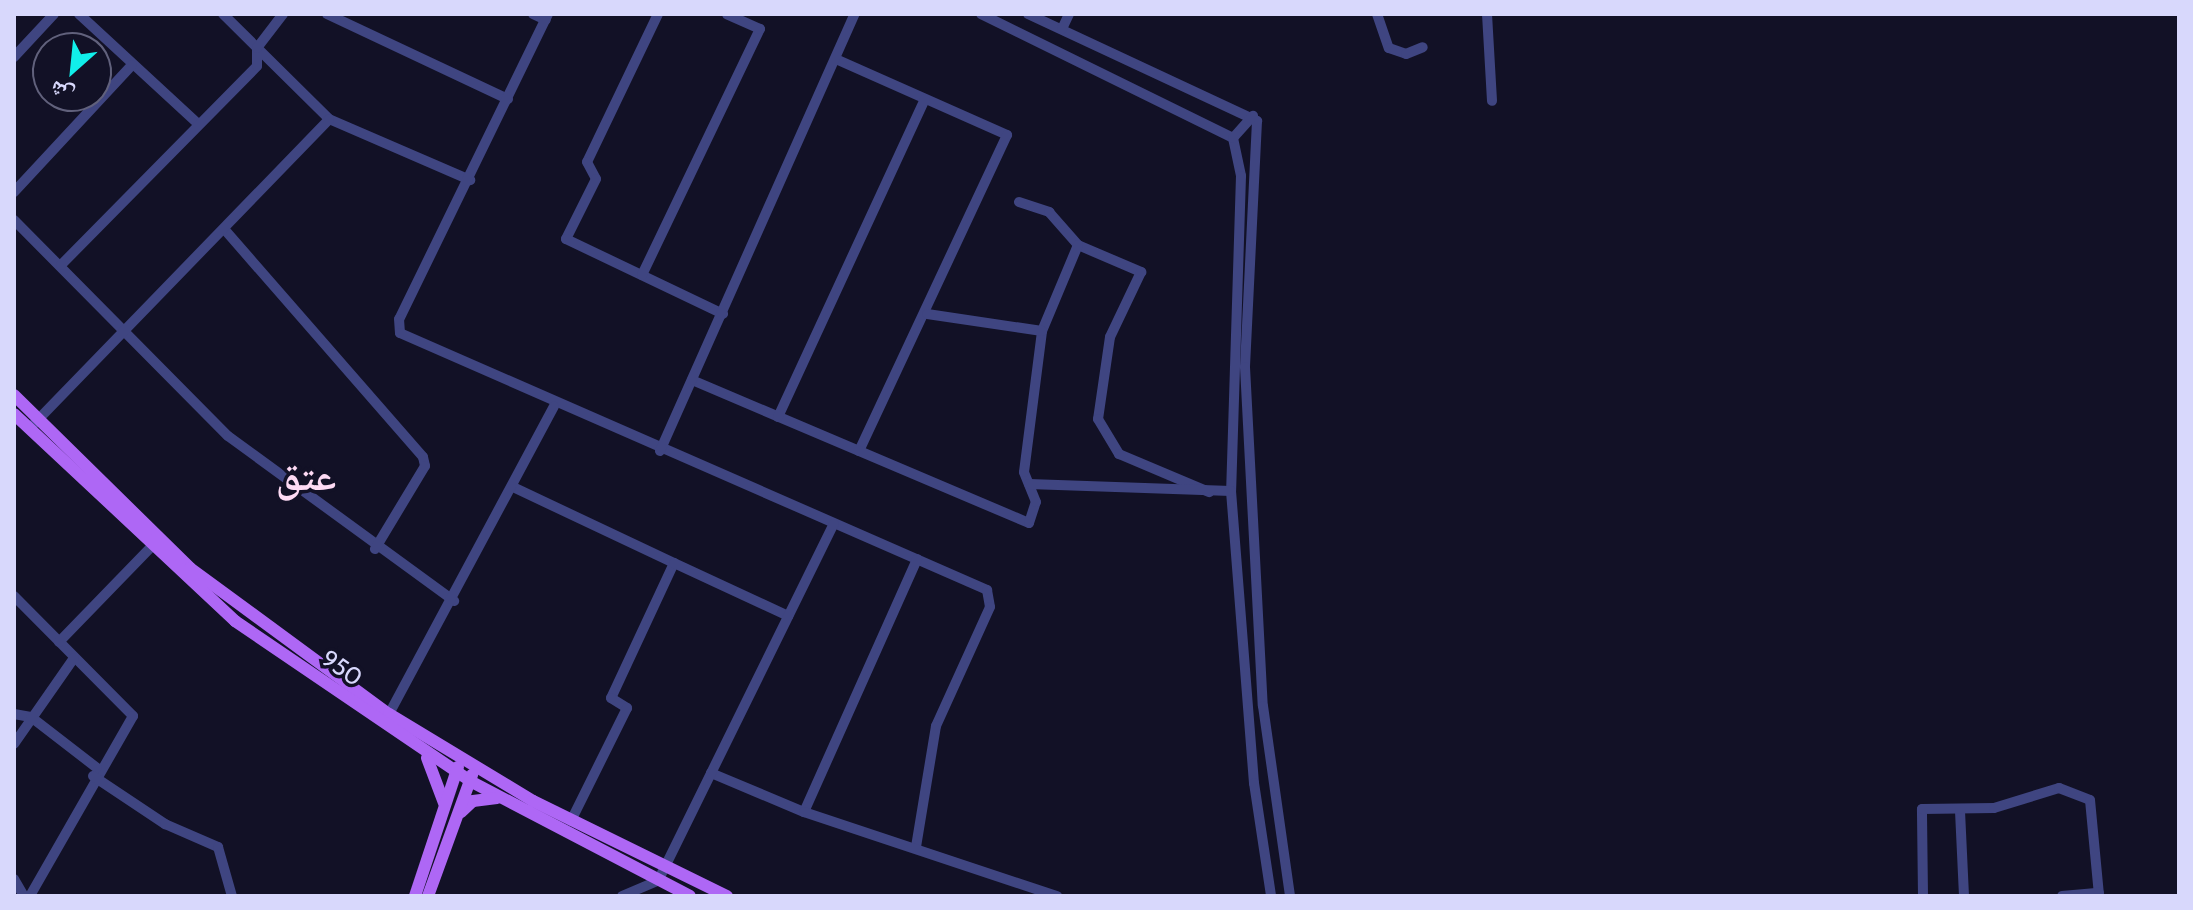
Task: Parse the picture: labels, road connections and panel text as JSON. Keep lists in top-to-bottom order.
{
  "streets": {
    "main road": ["950"]
  },
  "districts": ["عتق"],
  "north": "bottom left"
}
